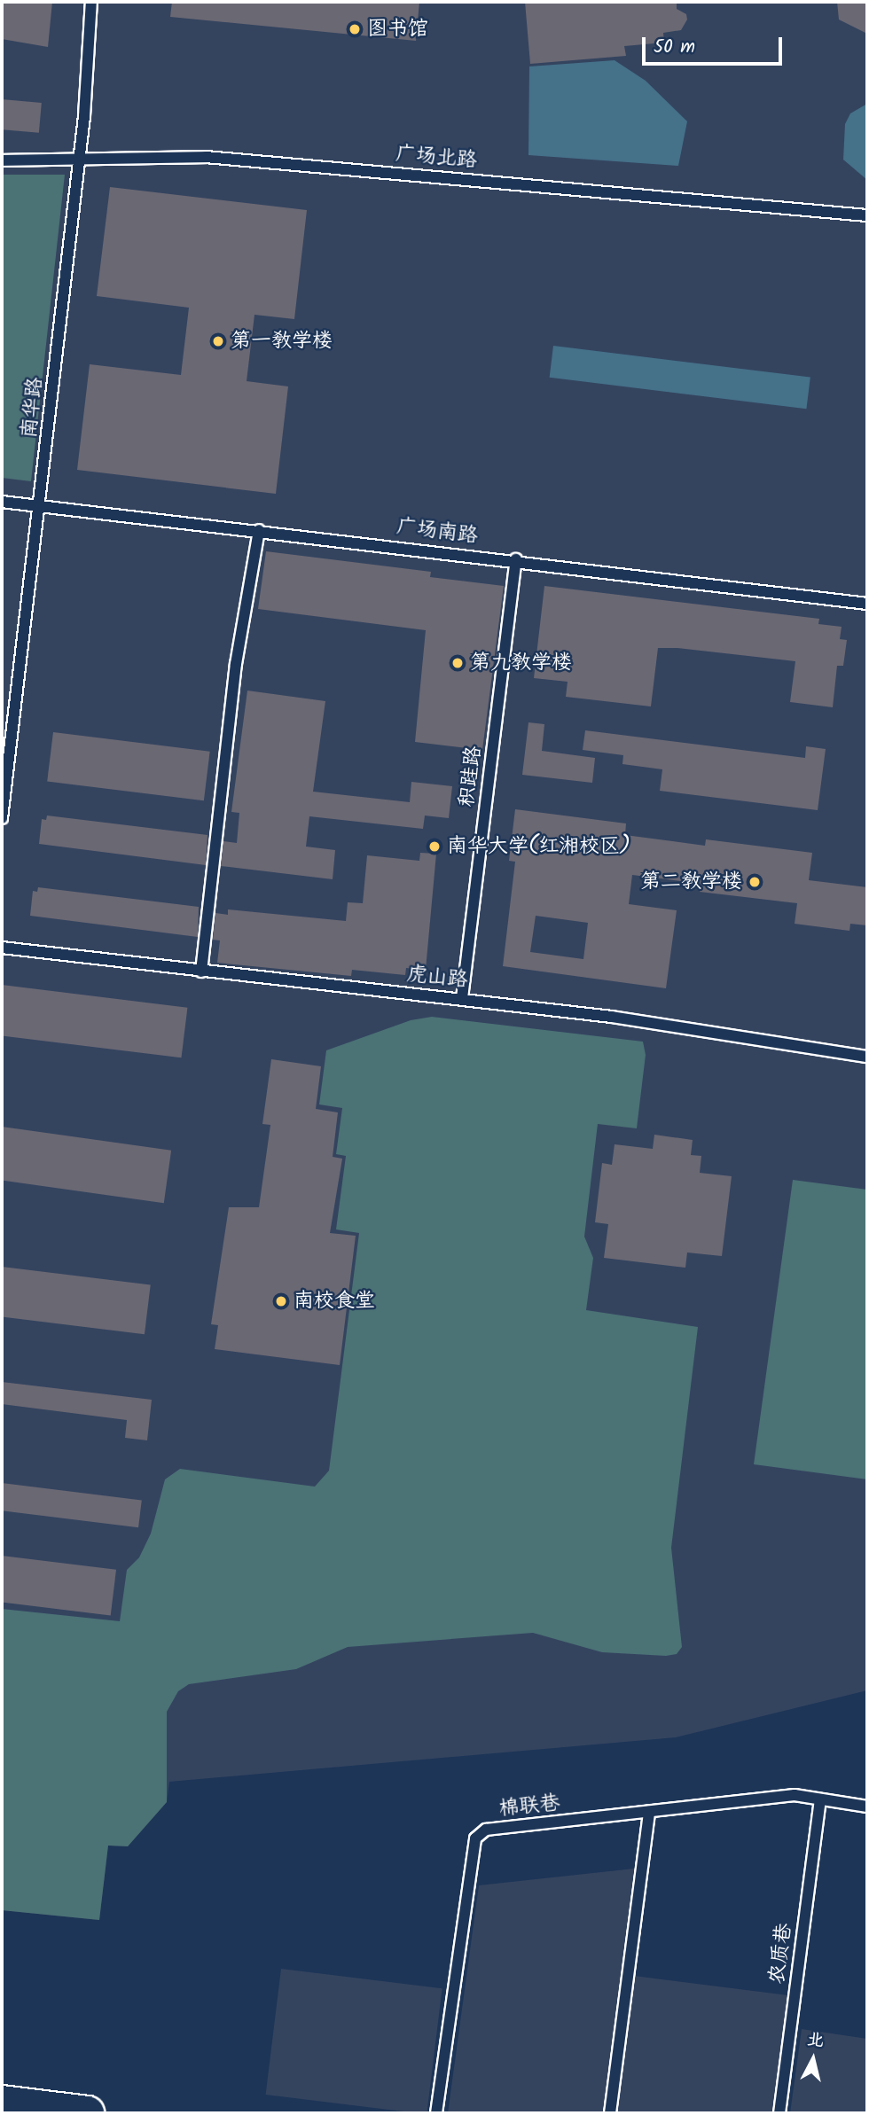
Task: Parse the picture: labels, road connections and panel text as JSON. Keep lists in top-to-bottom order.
{
  "streets": {
    "lane": [
      "广场北路",
      "南华路",
      "广场南路",
      "积跬路",
      "虎山路",
      "棉联巷",
      "农质巷"
    ]
  },
  "crossings": [
    ["广场北路", "南华路"],
    ["南华路", "广场南路"],
    ["广场南路", "积跬路"],
    ["积跬路", "虎山路"],
    ["棉联巷", "农质巷"]
  ],
  "places": [
    "图书馆",
    "第一教学楼",
    "第九教学楼",
    "南华大学(红湘校区)",
    "第二教学楼",
    "南校食堂"
  ],
  "scale_bar": "50 m",
  "north": "top"
}
